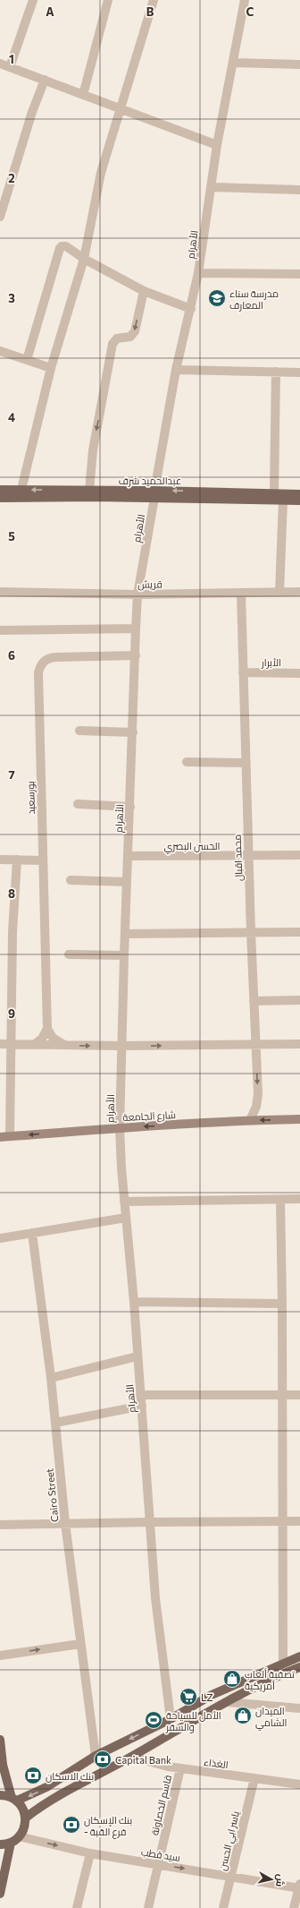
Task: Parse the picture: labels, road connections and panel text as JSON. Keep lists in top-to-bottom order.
{
  "streets": {
    "main road": ["عبدالحميد شرف", "شارع الجامعة"],
    "street": [
      "الأهرام",
      "قريش",
      "الأبرار",
      "بورسعيد",
      "الحسن البصري",
      "محمد اقبال",
      "Cairo Street",
      "الغذاء",
      "قاسم الخصاونة",
      "ياسر ابي الحسن",
      "سيد قطب"
    ]
  },
  "crossings": [
    ["الأهرام", "عبدالحميد شرف"],
    ["الأهرام", "قريش"],
    ["الأهرام", "بورسعيد"],
    ["الأهرام", "الحسن البصري"],
    ["الأهرام", "شارع الجامعة"],
    ["قريش", "محمد اقبال"],
    ["الأبرار", "محمد اقبال"],
    ["الحسن البصري", "محمد اقبال"],
    ["محمد اقبال", "شارع الجامعة"],
    ["الغذاء", "قاسم الخصاونة"],
    ["الغذاء", "ياسر ابي الحسن"],
    ["قاسم الخصاونة", "سيد قطب"],
    ["ياسر ابي الحسن", "سيد قطب"]
  ],
  "one_way": ["شارع الجامعة", "سيد قطب"],
  "places": {
    "school or university": ["مدرسة سناء المعارف"],
    "shop": ["تصفية ألعاب أمريكية", "الميدان الشامي"],
    "supermarket": ["LZ"],
    "sports": ["الأمل للسياحة والسفر"],
    "bank": ["Capital Bank", "بنك الاسكان", "بنك الإسكان - فرع القبة"]
  },
  "north": "right",
  "grid": {
    "columns": ["A", "B", "C"],
    "rows": [
      "1",
      "2",
      "3",
      "4",
      "5",
      "6",
      "7",
      "8",
      "9"
    ]
  }
}
